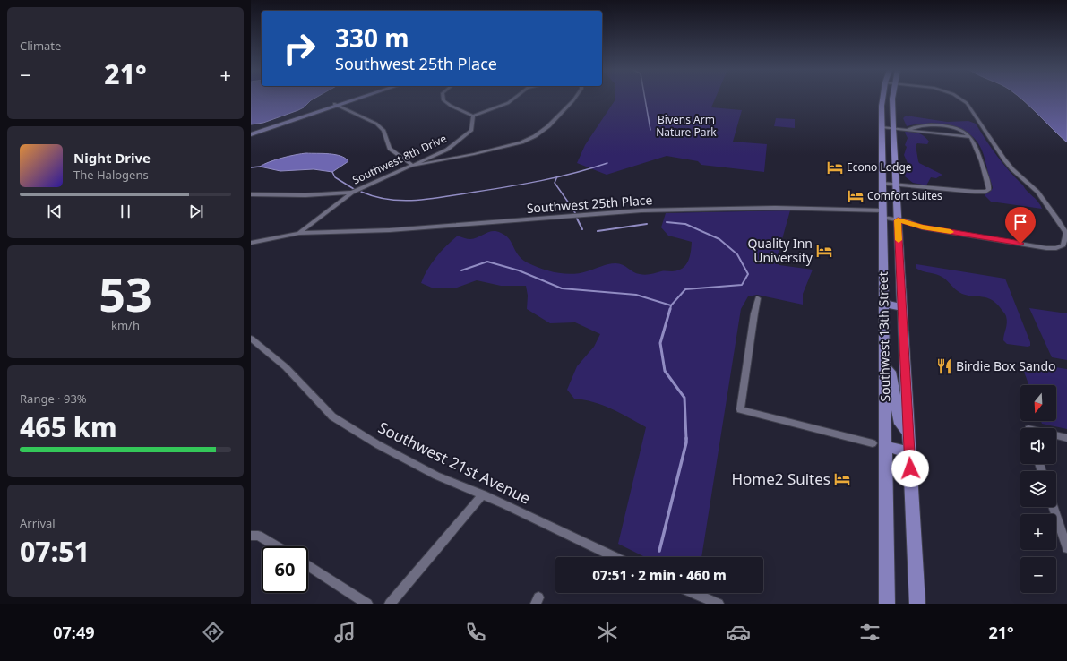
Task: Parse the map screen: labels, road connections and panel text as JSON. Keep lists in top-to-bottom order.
{
  "streets": {
    "main road": ["Southwest 13th Street"],
    "street": ["Southwest 8th Drive", "Southwest 25th Place", "Southwest 21st Avenue"]
  },
  "crossings": [
    ["Southwest 8th Drive", "Southwest 25th Place"],
    ["Southwest 25th Place", "Southwest 13th Street"]
  ],
  "parks": ["Bivens Arm Nature Park"],
  "places": {
    "hotel": [
      "Econo Lodge",
      "Comfort Suites",
      "Quality Inn University",
      "Home2 Suites"
    ],
    "restaurant": ["Birdie Box Sando"]
  },
  "north": "bottom",
  "page": {
    "tile": [
      "Climate",
      ["53", "km/h"],
      ["Range · 93%", "465 km"],
      ["Arrival", "07:51"]
    ],
    "turn": ["330 m", "Southwest 25th Place"],
    "heat": ["−", "21°", "+"],
    "song": ["Night Drive", "The Halogens"],
    "map_buttons": ["+", "−"],
    "limit": "60",
    "trip": "07:51 · 2 min · 460 m",
    "tabs": ["07:49", "21°"]
  }
}
